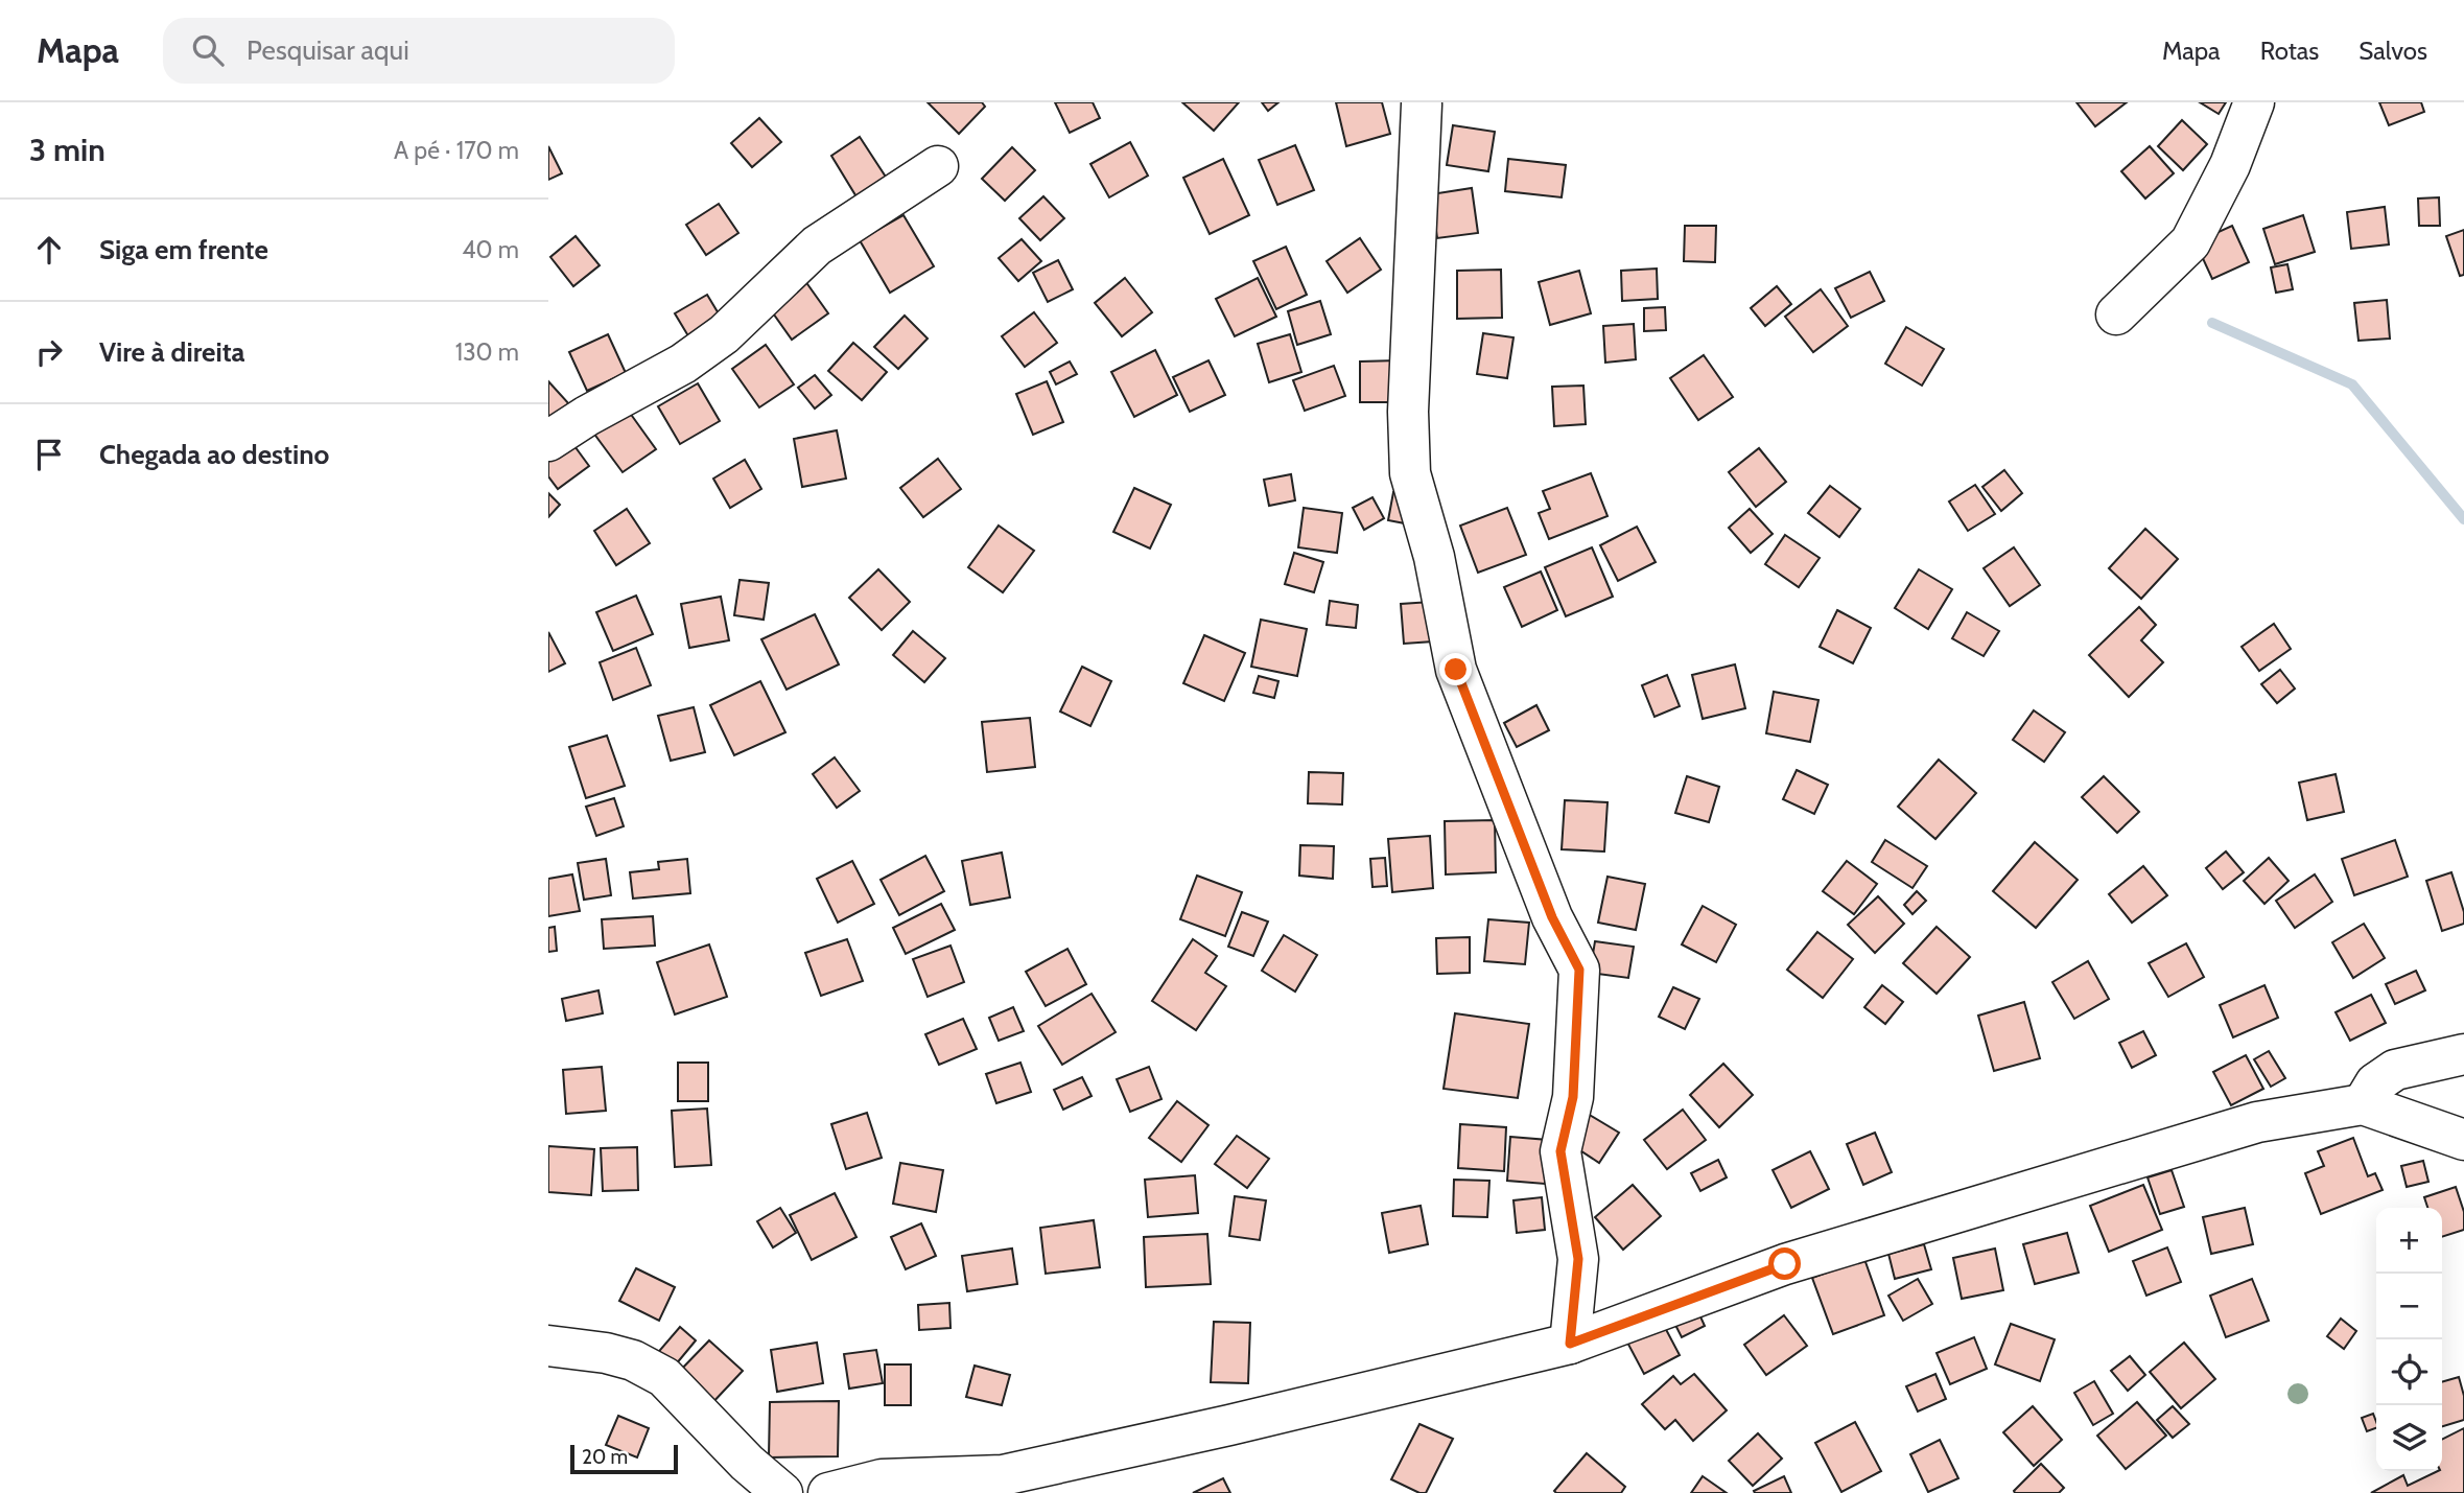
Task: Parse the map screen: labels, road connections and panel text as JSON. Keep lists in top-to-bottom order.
{
  "scale_bar": "20 m",
  "page": {
    "header": "Mapa",
    "search": "Pesquisar aqui",
    "nav": ["Mapa", "Rotas", "Salvos"],
    "heading": ["3 min", "A pé · 170 m"],
    "list": [
      ["Siga em frente", "40 m"],
      ["Vire à direita", "130 m"],
      "Chegada ao destino"
    ],
    "map_buttons": ["+", "−"],
    "scale": "20 m"
  }
}
